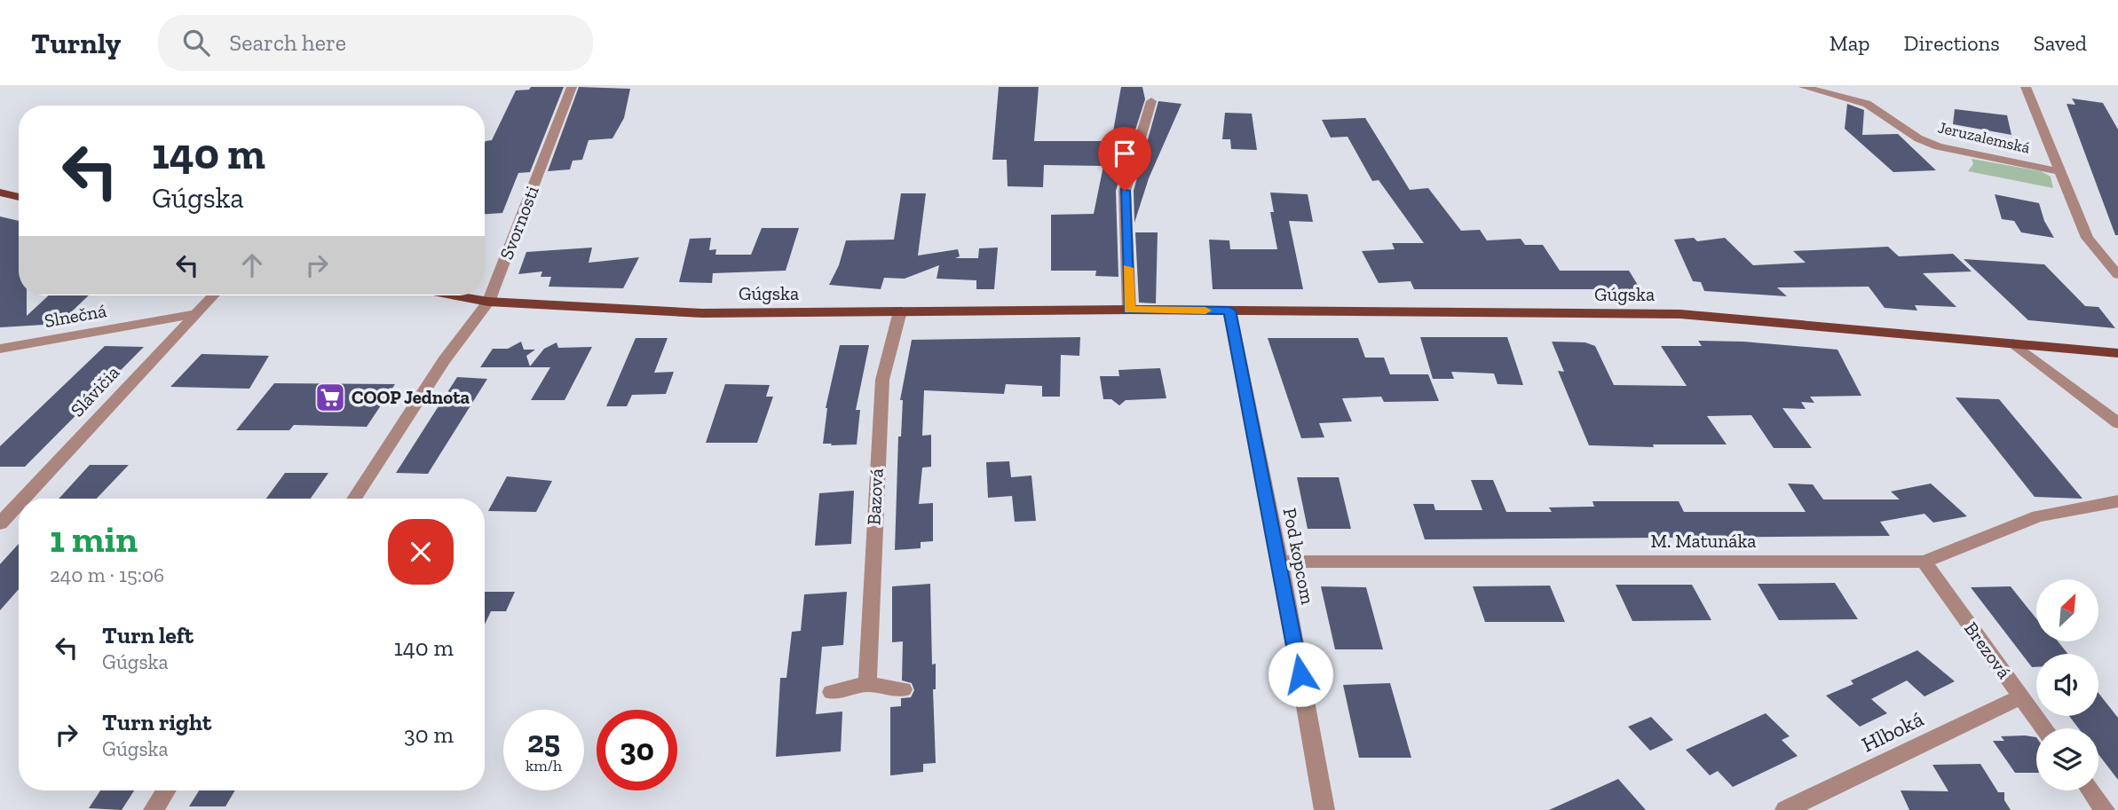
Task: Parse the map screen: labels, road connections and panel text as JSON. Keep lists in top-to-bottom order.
{
  "streets": {
    "main road": ["Gúgska"],
    "street": [
      "Jeruzalemská",
      "Svornosti",
      "Slnečná",
      "Slávičia",
      "Bazová",
      "M. Matunáka",
      "Pod kopcom",
      "Brezová",
      "Hlboká"
    ]
  },
  "crossings": [
    ["Svornosti", "Gúgska"],
    ["Gúgska", "Bazová"],
    ["Gúgska", "Pod kopcom"],
    ["Slnečná", "Slávičia"],
    ["M. Matunáka", "Pod kopcom"],
    ["M. Matunáka", "Brezová"],
    ["Brezová", "Hlboká"]
  ],
  "places": {
    "supermarket": ["COOP Jednota"]
  },
  "north": "top right",
  "page": {
    "header": "Turnly",
    "search": "Search here",
    "nav": ["Map", "Directions", "Saved"],
    "turn": ["140 m", "Gúgska"],
    "heading": ["1 min", "240 m · 15:06"],
    "list": [
      {
        "name": "Turn left",
        "note": "Gúgska",
        "value": "140 m"
      },
      {
        "name": "Turn right",
        "note": "Gúgska",
        "value": "30 m"
      }
    ],
    "speed": "25 km/h",
    "limit": "30"
  }
}
